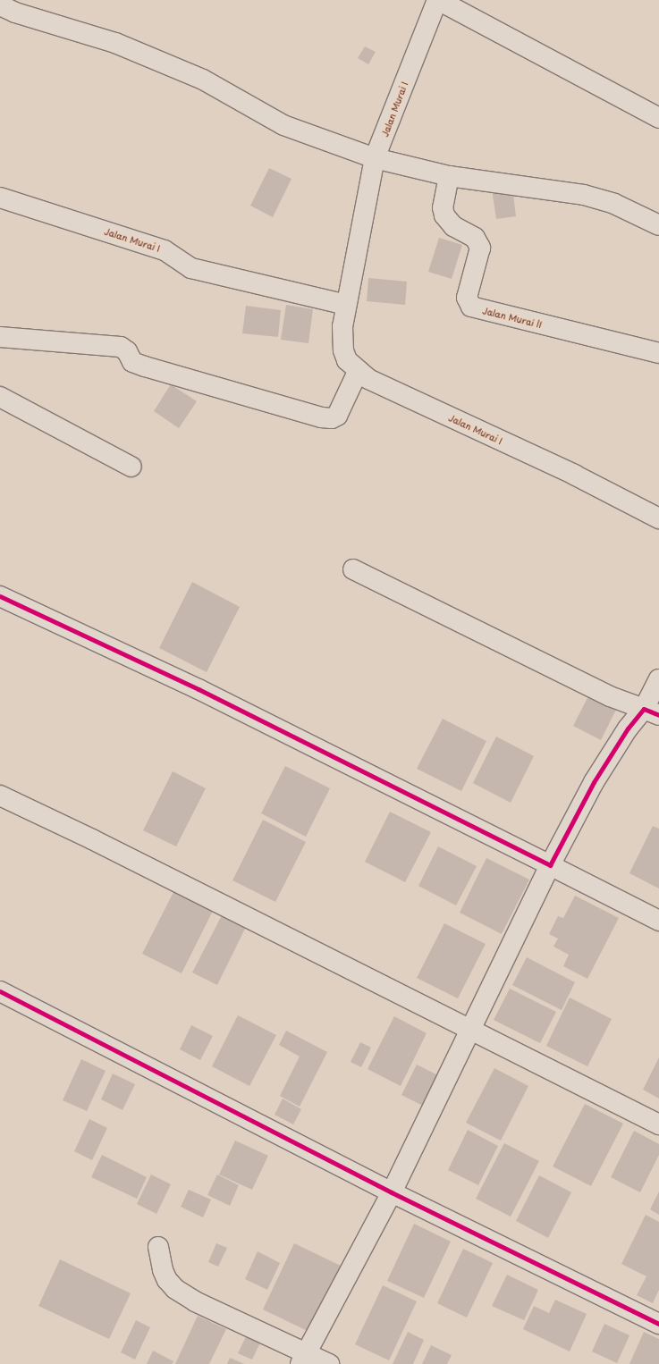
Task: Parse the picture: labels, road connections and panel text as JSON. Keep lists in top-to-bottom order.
{
  "streets": {
    "street": ["Jalan Murai I", "Jalan Murai II"]
  }
}
